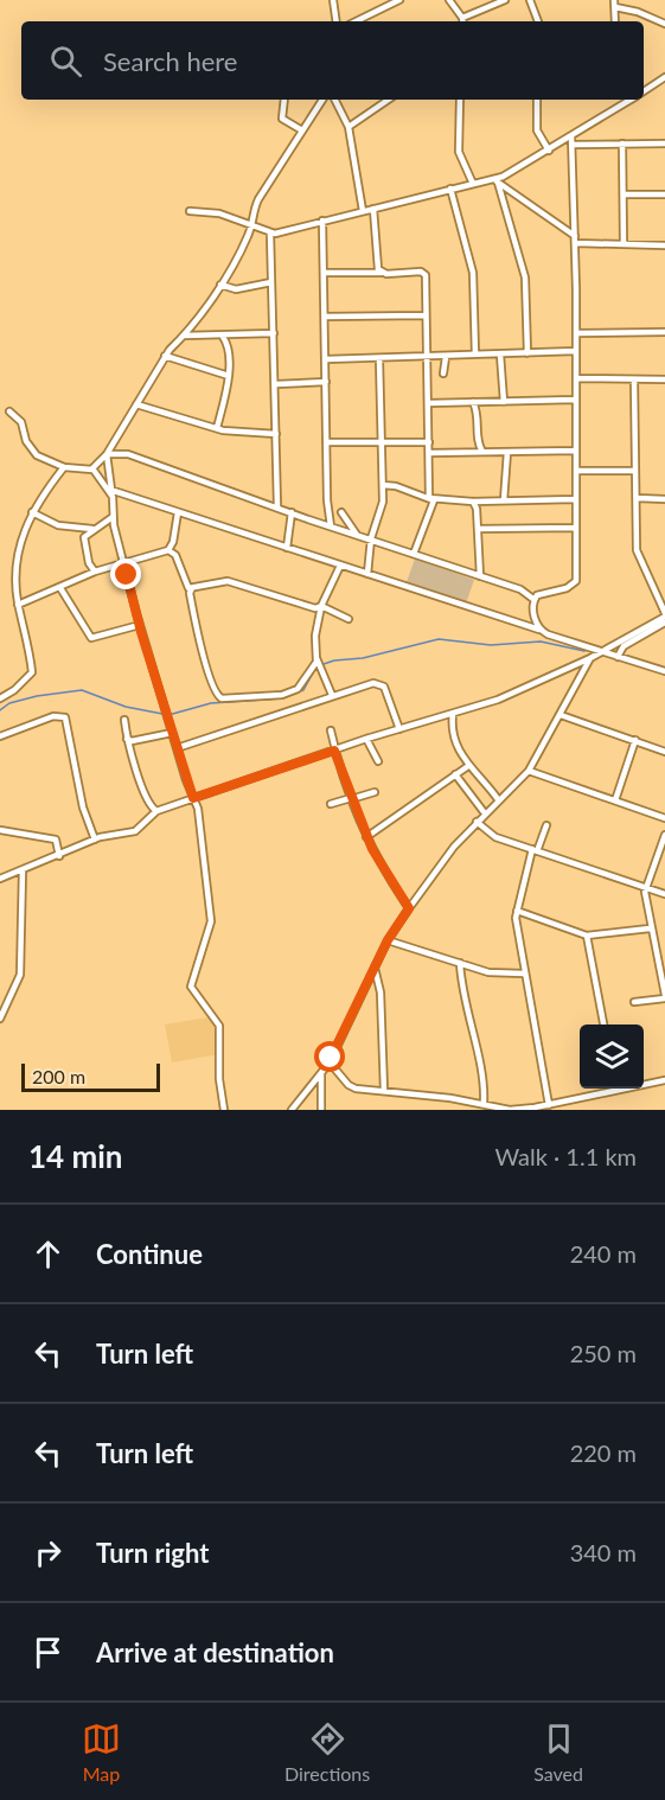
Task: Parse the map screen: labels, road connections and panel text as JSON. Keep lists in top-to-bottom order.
{
  "scale_bar": "200 m",
  "page": {
    "search": "Search here",
    "scale": "200 m",
    "heading": ["14 min", "Walk · 1.1 km"],
    "list": [
      ["Continue", "240 m"],
      ["Turn left", "250 m"],
      ["Turn left", "220 m"],
      ["Turn right", "340 m"],
      "Arrive at destination"
    ],
    "nav": ["Map", "Directions", "Saved"]
  }
}
